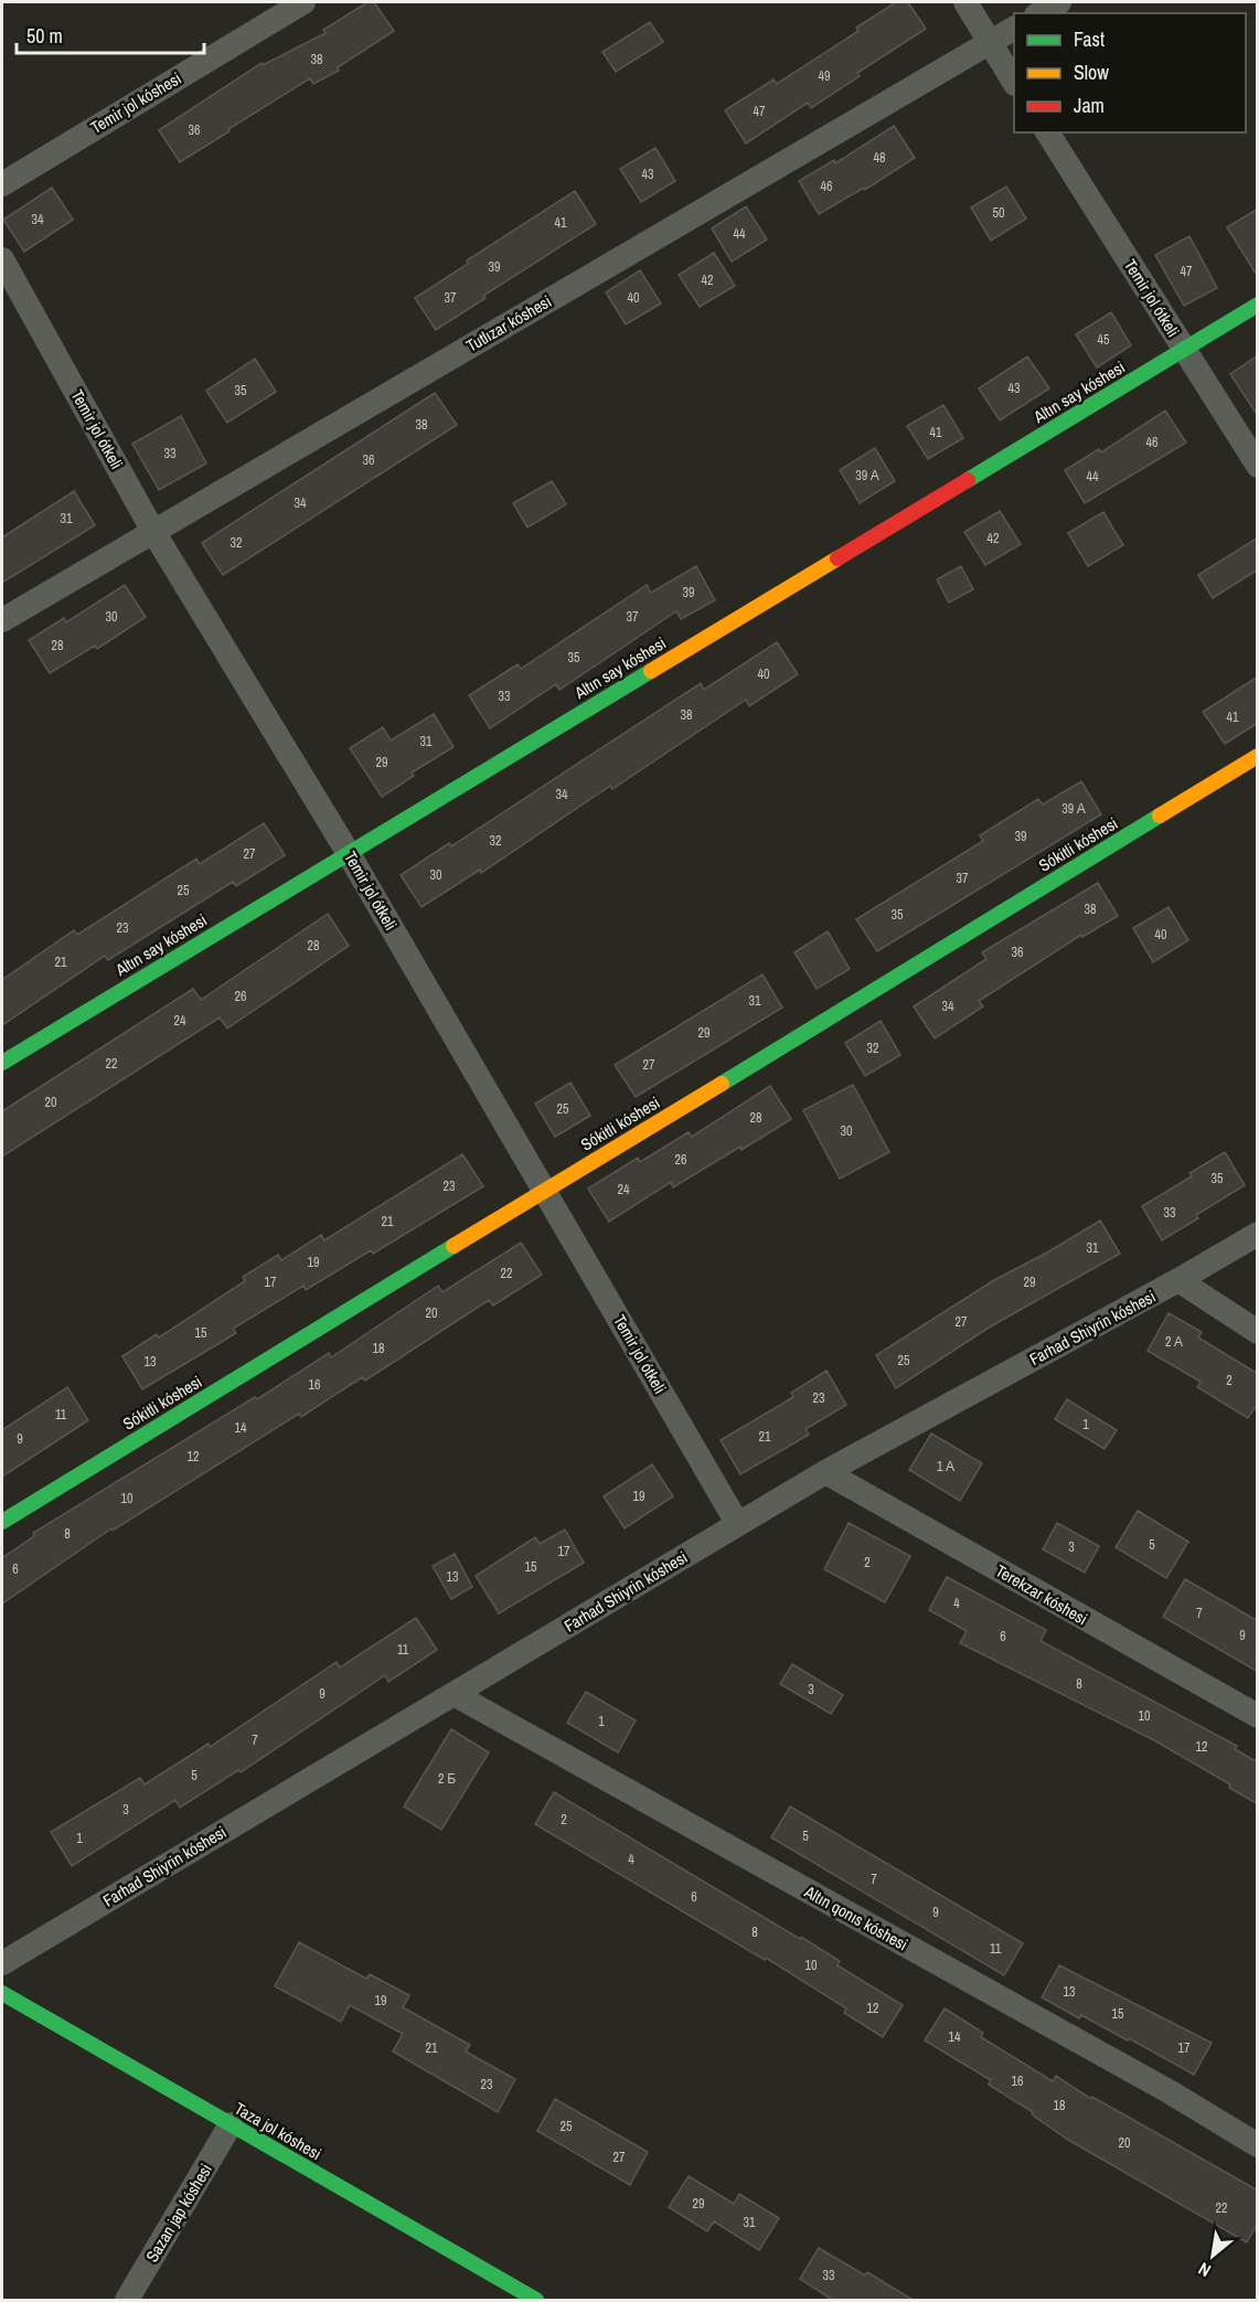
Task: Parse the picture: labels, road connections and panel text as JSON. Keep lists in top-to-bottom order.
{
  "streets": {
    "street": [
      "Temir jol kóshesi",
      "Temir jol ótkeli",
      "Tutlızar kóshesi",
      "Altın say kóshesi",
      "Sókitli kóshesi",
      "Farhad Shiyrin kóshesi",
      "Terekzar kóshesi",
      "Altın qonıs kóshesi",
      "Taza jol kóshesi",
      "Sazan jap kóshesi"
    ]
  },
  "crossings": [
    ["Temir jol ótkeli", "Tutlızar kóshesi"],
    ["Temir jol ótkeli", "Altın say kóshesi"],
    ["Temir jol ótkeli", "Sókitli kóshesi"],
    ["Temir jol ótkeli", "Farhad Shiyrin kóshesi"],
    ["Farhad Shiyrin kóshesi", "Terekzar kóshesi"],
    ["Farhad Shiyrin kóshesi", "Altın qonıs kóshesi"],
    ["Taza jol kóshesi", "Sazan jap kóshesi"]
  ],
  "house_numbers": [
    "38",
    "49",
    "47",
    "36",
    "48",
    "43",
    "46",
    "50",
    "34",
    "41",
    "44",
    "39",
    "47",
    "42",
    "37",
    "40",
    "45",
    "43",
    "35",
    "38",
    "41",
    "46",
    "33",
    "36",
    "39 А",
    "44",
    "34",
    "31",
    "42",
    "32",
    "39",
    "30",
    "37",
    "28",
    "35",
    "40",
    "33",
    "38",
    "41",
    "31",
    "29",
    "34",
    "39 А",
    "39",
    "32",
    "27",
    "30",
    "37",
    "25",
    "38",
    "35",
    "23",
    "40",
    "28",
    "36",
    "21",
    "26",
    "31",
    "34",
    "24",
    "29",
    "32",
    "22",
    "27",
    "20",
    "25",
    "28",
    "30",
    "26",
    "35",
    "23",
    "24",
    "33",
    "21",
    "31",
    "19",
    "22",
    "17",
    "29",
    "20",
    "27",
    "15",
    "2 А",
    "18",
    "25",
    "13",
    "2",
    "16",
    "23",
    "11",
    "1",
    "14",
    "21",
    "9",
    "12",
    "1 А",
    "19",
    "10",
    "8",
    "5",
    "3",
    "17",
    "2",
    "15",
    "6",
    "13",
    "4",
    "7",
    "9",
    "6",
    "11",
    "8",
    "3",
    "9",
    "10",
    "1",
    "7",
    "12",
    "5",
    "2 Б",
    "3",
    "2",
    "5",
    "1",
    "4",
    "7",
    "6",
    "9",
    "8",
    "11",
    "10",
    "13",
    "19",
    "12",
    "15",
    "14",
    "21",
    "17",
    "16",
    "23",
    "18",
    "25",
    "20",
    "27",
    "29",
    "22",
    "31",
    "33"
  ],
  "legend": ["Fast", "Slow", "Jam"],
  "scale_bar": "50 m",
  "north": "bottom left"
}
